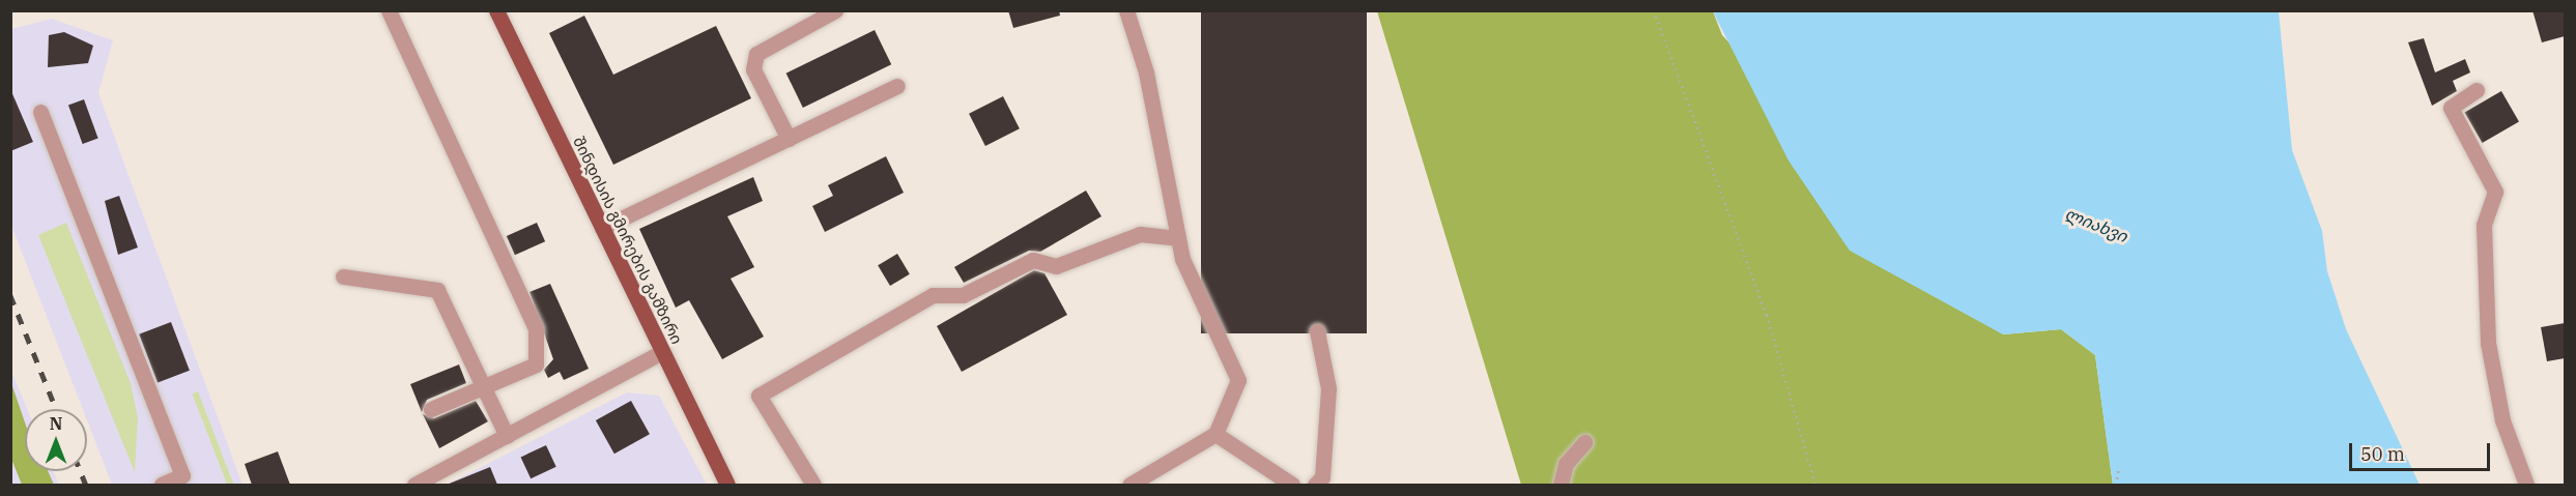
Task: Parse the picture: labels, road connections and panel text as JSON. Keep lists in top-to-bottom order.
{
  "streets": {
    "main road": ["შინდისის გმირების გამზირი"]
  },
  "water": ["ლიახვი"],
  "scale_bar": "50 m",
  "north": "top"
}
